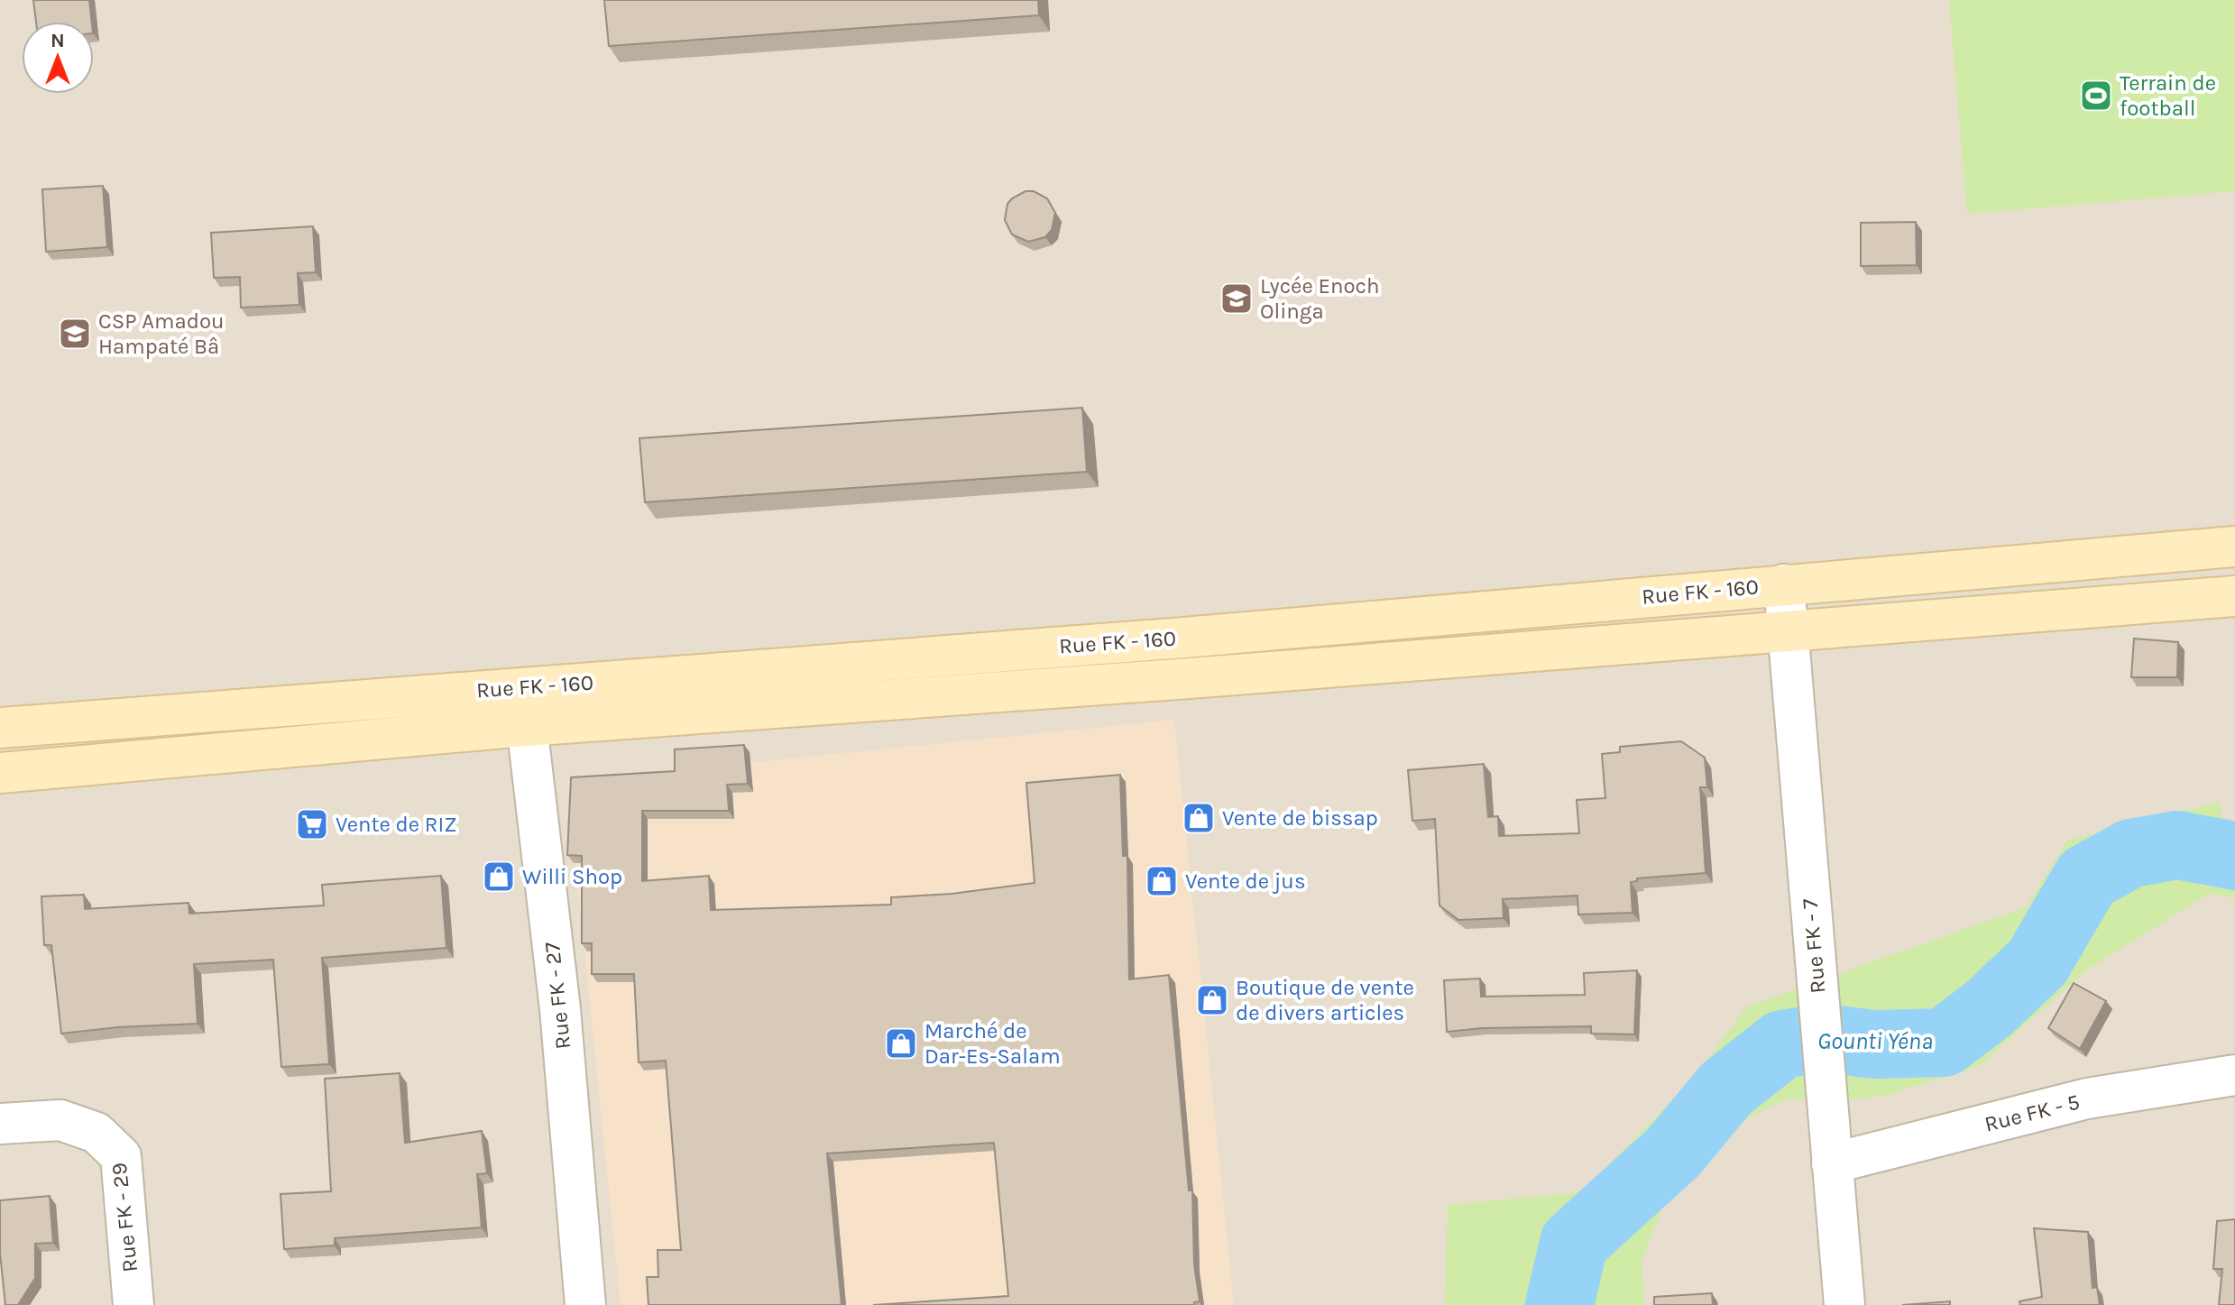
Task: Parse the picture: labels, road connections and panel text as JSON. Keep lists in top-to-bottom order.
{
  "streets": {
    "main road": ["Rue FK - 160"],
    "street": [
      "Rue FK - 7",
      "Rue FK - 27",
      "Rue FK - 5",
      "Rue FK - 29"
    ]
  },
  "crossings": [
    ["Rue FK - 160", "Rue FK - 7"],
    ["Rue FK - 160", "Rue FK - 27"],
    ["Rue FK - 7", "Rue FK - 5"]
  ],
  "water": ["Gounti Yéna"],
  "places": {
    "sports": ["Terrain de football"],
    "school or university": ["Lycée Enoch Olinga", "CSP Amadou Hampaté Bâ"],
    "shop": [
      "Vente de bissap",
      "Willi Shop",
      "Vente de jus",
      "Boutique de vente de divers articles",
      "Marché de Dar-Es-Salam"
    ],
    "supermarket": ["Vente de RIZ"]
  },
  "north": "top"
}
